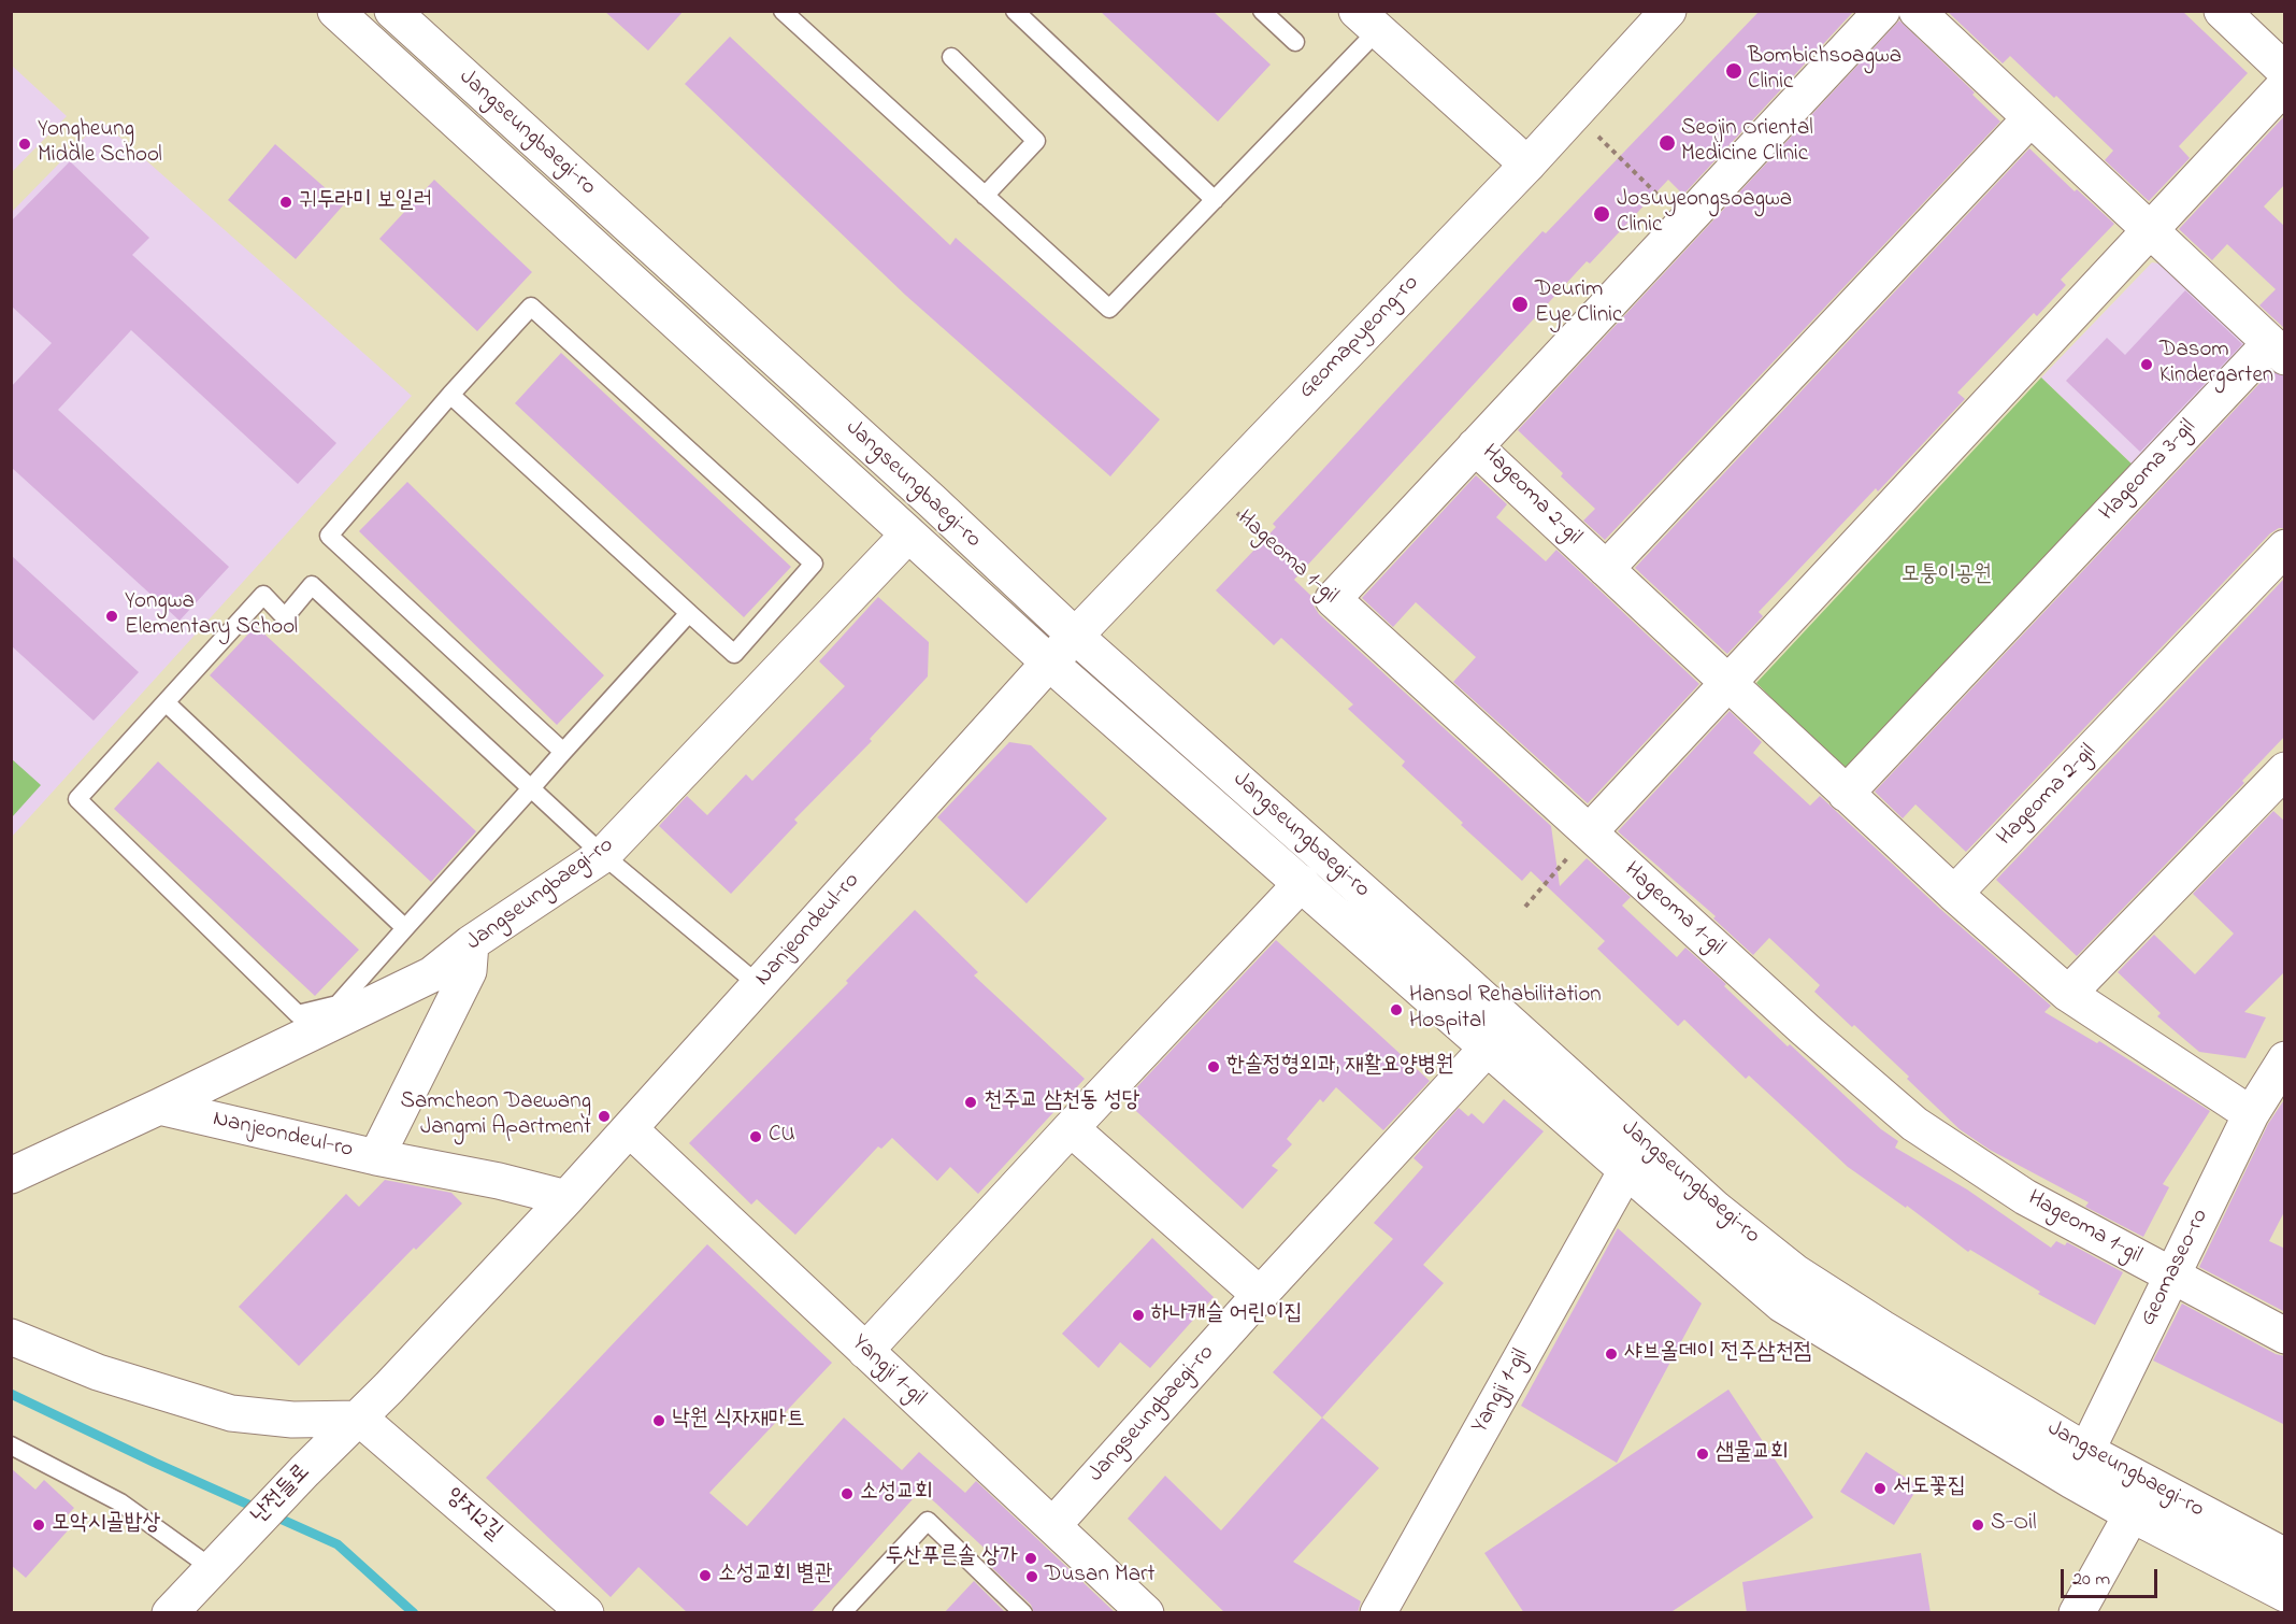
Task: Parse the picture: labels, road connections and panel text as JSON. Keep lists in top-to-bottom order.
{
  "streets": {
    "street": [
      "Jangseungbaegi-ro",
      "Geomapyeong-ro",
      "Hageoma 3-gil",
      "Hageoma 2-gil",
      "Hageoma 1-gil",
      "Nanjeondeul-ro",
      "Geomaseo-ro",
      "Yangji 1-gil",
      "난전들로",
      "양지2길"
    ]
  },
  "crossings": [
    ["Jangseungbaegi-ro", "Geomapyeong-ro"],
    ["Jangseungbaegi-ro", "Nanjeondeul-ro"],
    ["Jangseungbaegi-ro", "Geomaseo-ro"],
    ["Jangseungbaegi-ro", "Yangji 1-gil"],
    ["Geomapyeong-ro", "Hageoma 1-gil"],
    ["Geomapyeong-ro", "Nanjeondeul-ro"],
    ["Hageoma 3-gil", "Hageoma 2-gil"],
    ["Hageoma 2-gil", "Geomaseo-ro"],
    ["Hageoma 1-gil", "Geomaseo-ro"],
    ["Nanjeondeul-ro", "Yangji 1-gil"],
    ["Nanjeondeul-ro", "난전들로"],
    ["Nanjeondeul-ro", "양지2길"],
    ["난전들로", "양지2길"]
  ],
  "parks": ["모퉁이공원"],
  "places": [
    "Bombichsoagwa Clinic",
    "Seojin Oriental Medicine Clinic",
    "Yongheung Middle School",
    "귀두라미 보일러",
    "Josuyeongsoagwa Clinic",
    "Deurim Eye Clinic",
    "Dasom Kindergarten",
    "Yongwa Elementary School",
    "Hansol Rehabilitation Hospital",
    "한솔정형외과, 재활요양병원",
    "천주교 삼천동 성당",
    "Samcheon Daewang Jangmi Apartment",
    "CU",
    "하나캐슬 어린이집",
    "샤브올데이 전주삼천점",
    "낙원 식자재마트",
    "샘물교회",
    "서도꽃집",
    "소성교회",
    "모악시골밥상",
    "S-Oil",
    "두산푸른솔 상가",
    "소성교회 별관",
    "Dusan Mart"
  ],
  "scale_bar": "20 m"
}
